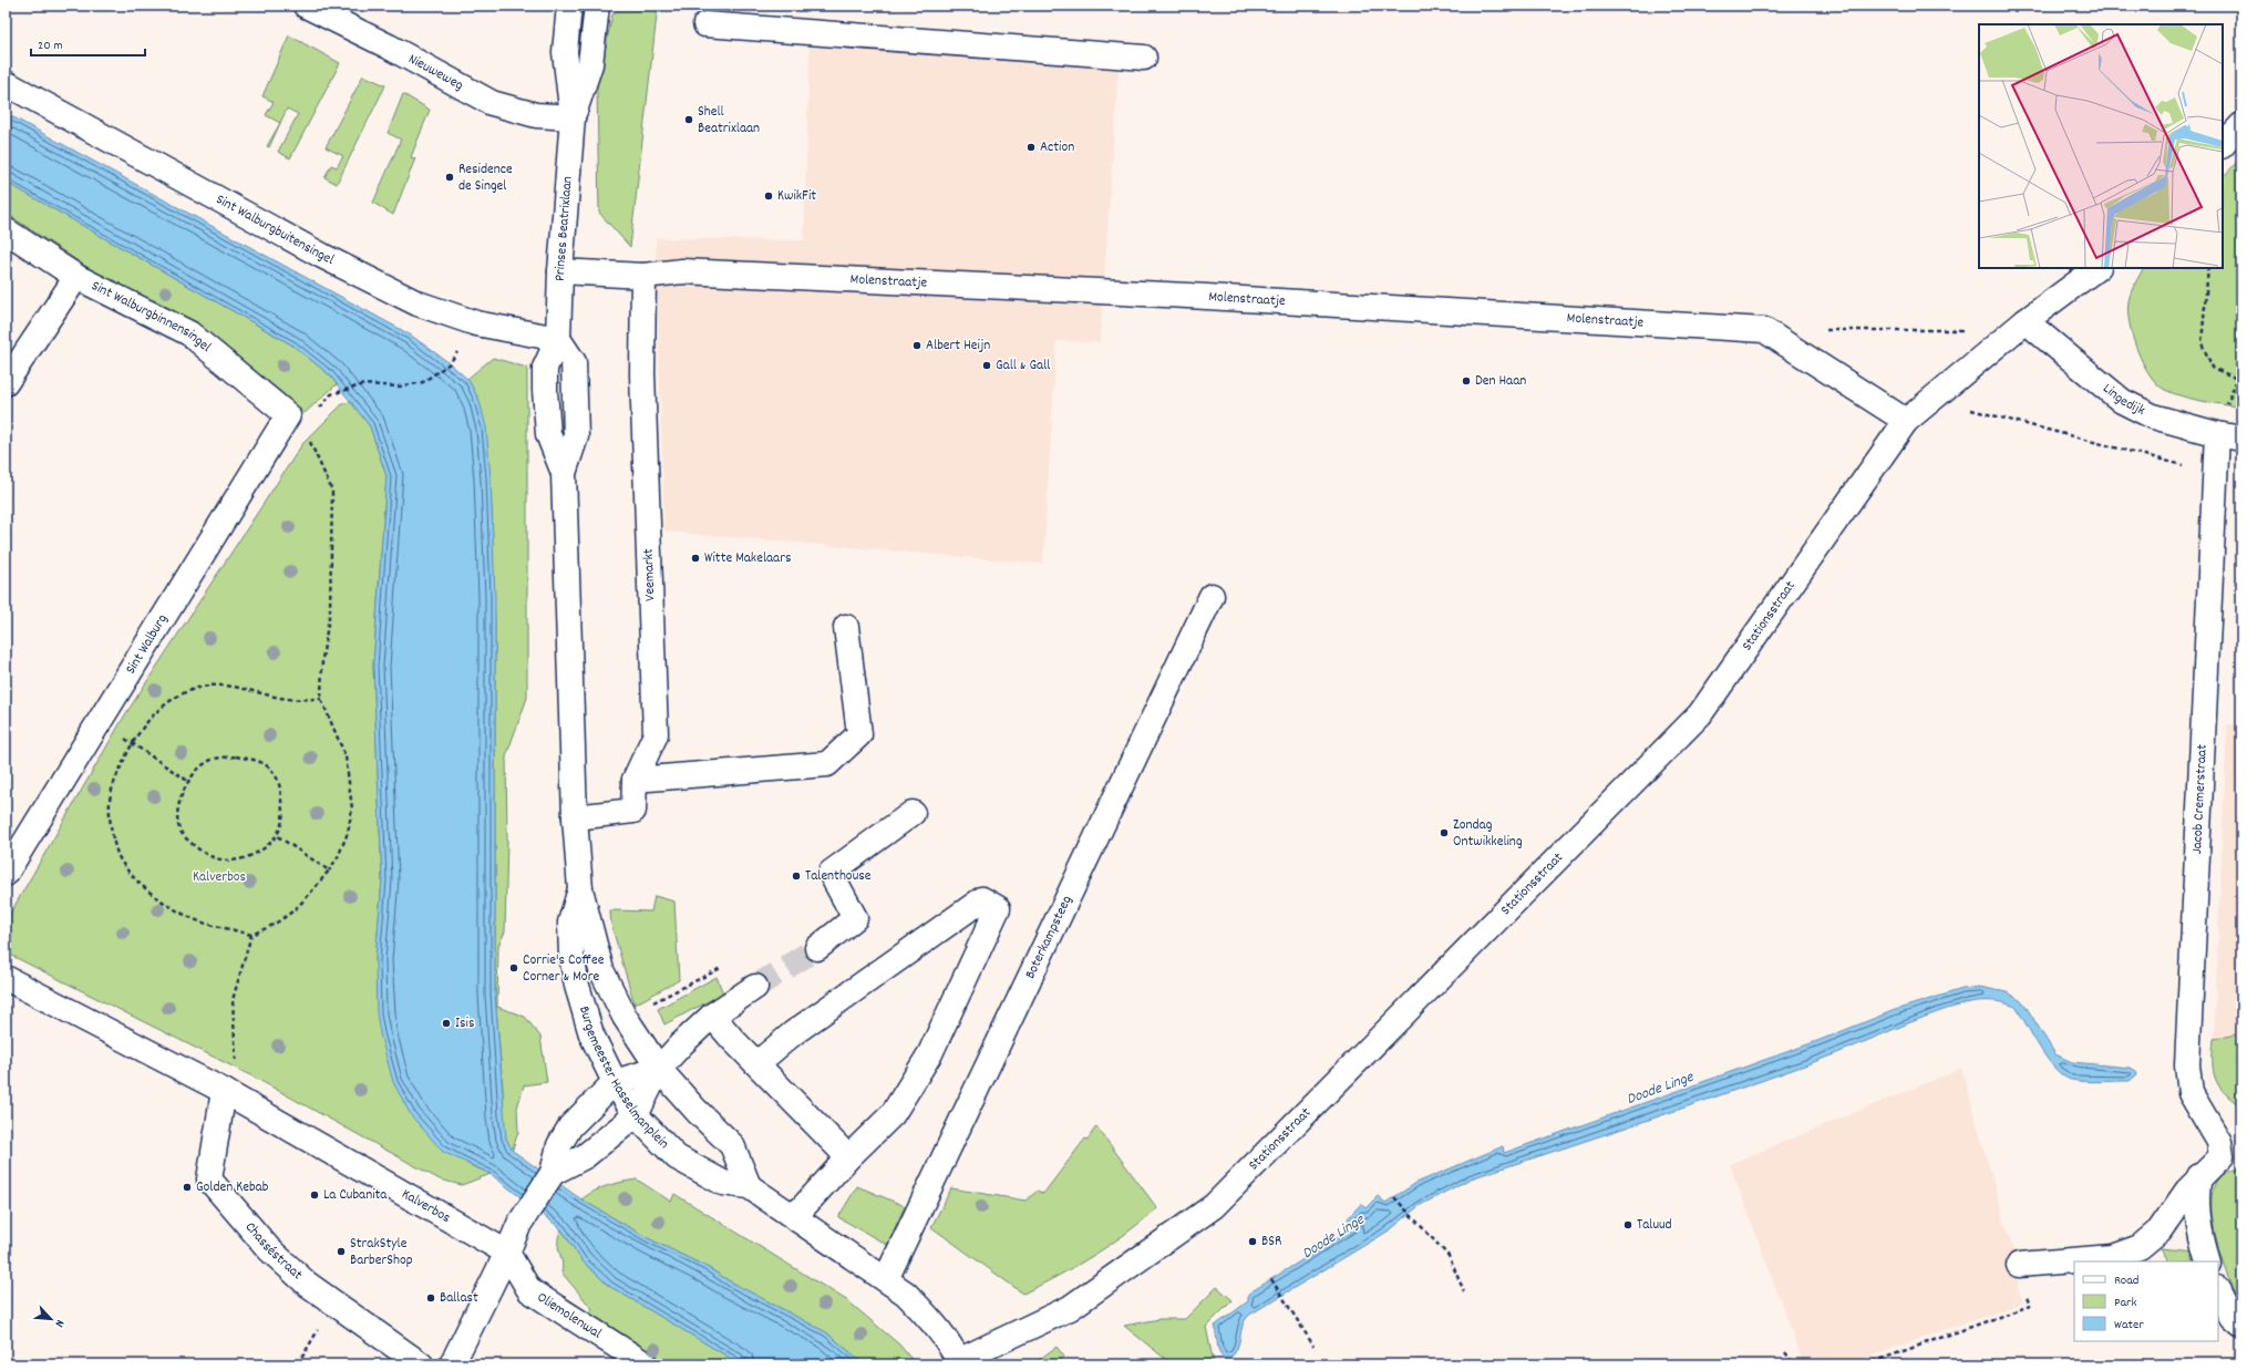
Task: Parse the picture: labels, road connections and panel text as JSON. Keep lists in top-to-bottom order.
{
  "streets": {
    "street": [
      "Nieuweweg",
      "Prinses Beatrixlaan",
      "Sint Walburgbuitensingel",
      "Molenstraatje",
      "Sint Walburgbinnensingel",
      "Lingedijk",
      "Veemarkt",
      "Stationsstraat",
      "Sint Walburg",
      "Jacob Cremerstraat",
      "Boterkampsteeg",
      "Burgemeester Hasselmanplein",
      "Kalverbos",
      "Chasséstraat",
      "Oliemolenwal"
    ]
  },
  "crossings": [
    ["Nieuweweg", "Prinses Beatrixlaan"],
    ["Prinses Beatrixlaan", "Sint Walburgbuitensingel"],
    ["Prinses Beatrixlaan", "Molenstraatje"],
    ["Molenstraatje", "Veemarkt"],
    ["Molenstraatje", "Stationsstraat"],
    ["Sint Walburgbinnensingel", "Sint Walburg"],
    ["Lingedijk", "Stationsstraat"],
    ["Lingedijk", "Jacob Cremerstraat"],
    ["Veemarkt", "Burgemeester Hasselmanplein"],
    ["Stationsstraat", "Burgemeester Hasselmanplein"],
    ["Boterkampsteeg", "Burgemeester Hasselmanplein"],
    ["Kalverbos", "Chasséstraat"],
    ["Kalverbos", "Oliemolenwal"]
  ],
  "water": ["Doode Linge"],
  "parks": ["Kalverbos"],
  "places": [
    "Shell Beatrixlaan",
    "Action",
    "Residence de Singel",
    "KwikFit",
    "Albert Heijn",
    "Gall & Gall",
    "Den Haan",
    "Witte Makelaars",
    "Zondag Ontwikkeling",
    "Talenthouse",
    "Corrie's Coffee Corner & More",
    "Isis",
    "Golden Kebab",
    "La Cubanita",
    "Taluud",
    "BSR",
    "StrakStyle BarberShop",
    "Ballast"
  ],
  "legend": ["Road", "Park", "Water"],
  "scale_bar": "20 m",
  "north": "bottom right"
}
